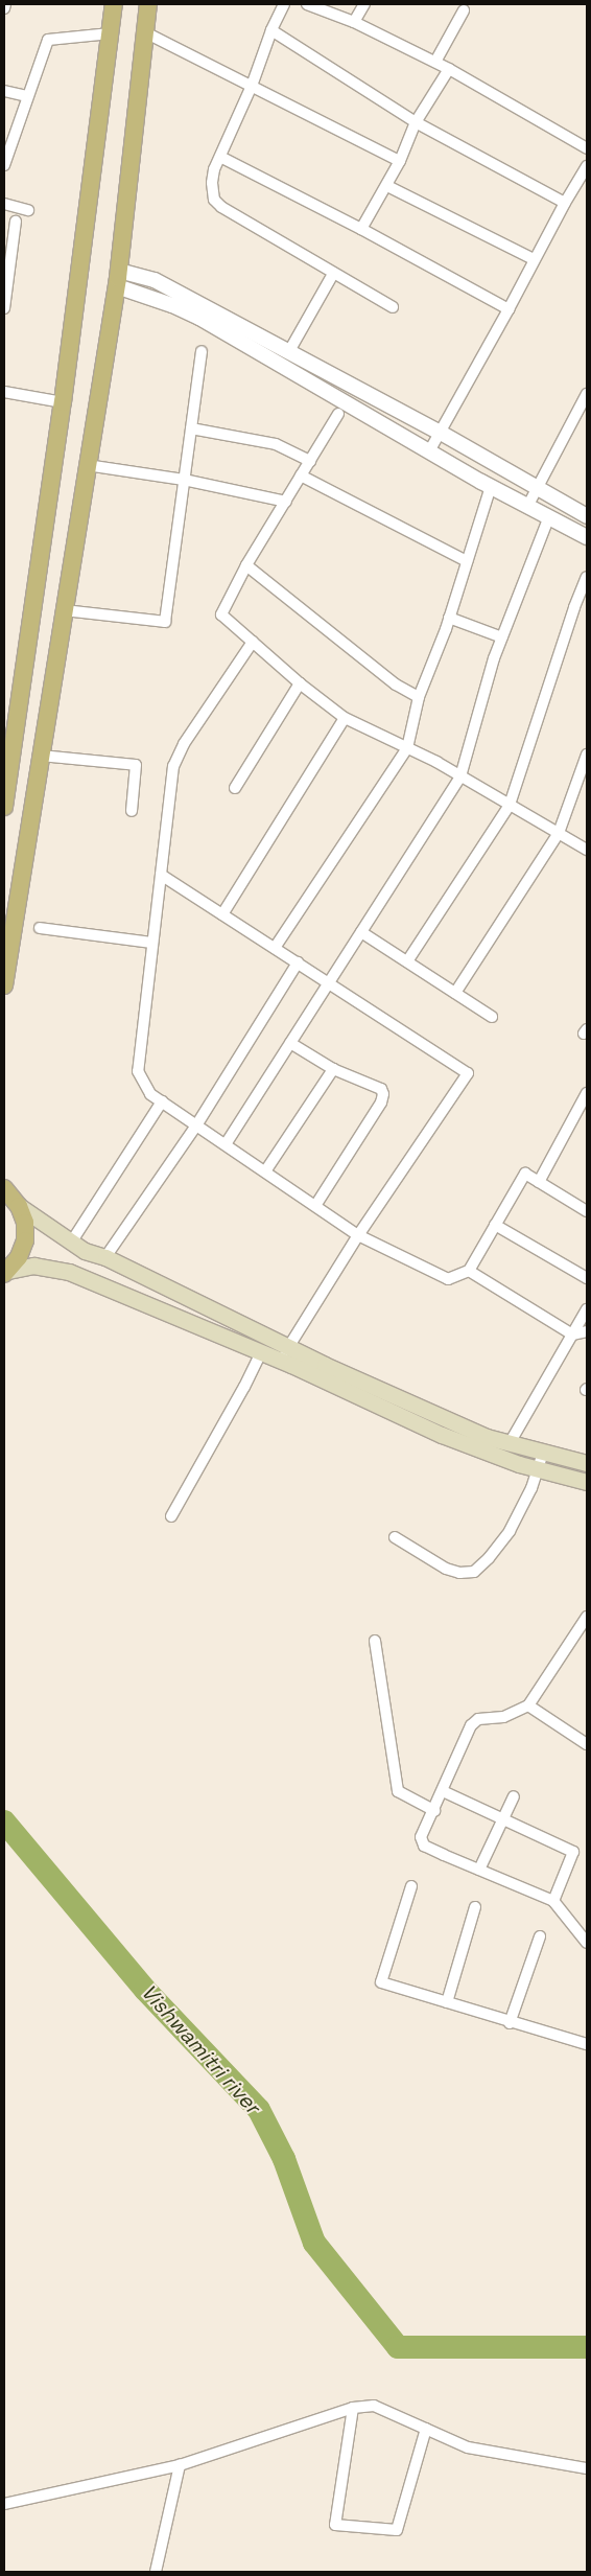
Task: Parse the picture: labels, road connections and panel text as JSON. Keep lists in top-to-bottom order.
{
  "water": ["Vishwamitri river"]
}
